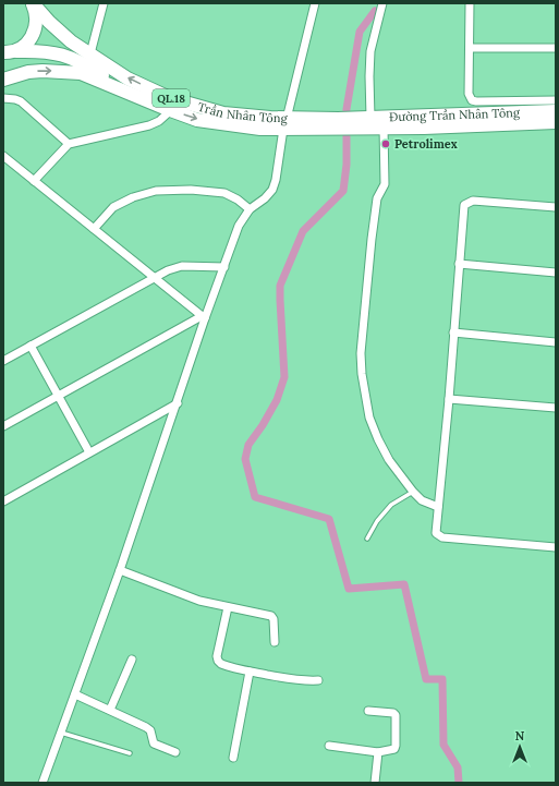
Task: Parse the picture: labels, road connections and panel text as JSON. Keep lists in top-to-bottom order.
{
  "streets": {
    "highway": ["QL.18", "Trần Nhân Tông", "Đường Trần Nhân Tông"]
  },
  "crossings": [
    ["Trần Nhân Tông", "Đường Trần Nhân Tông"]
  ],
  "places": ["Petrolimex"],
  "north": "top"
}
